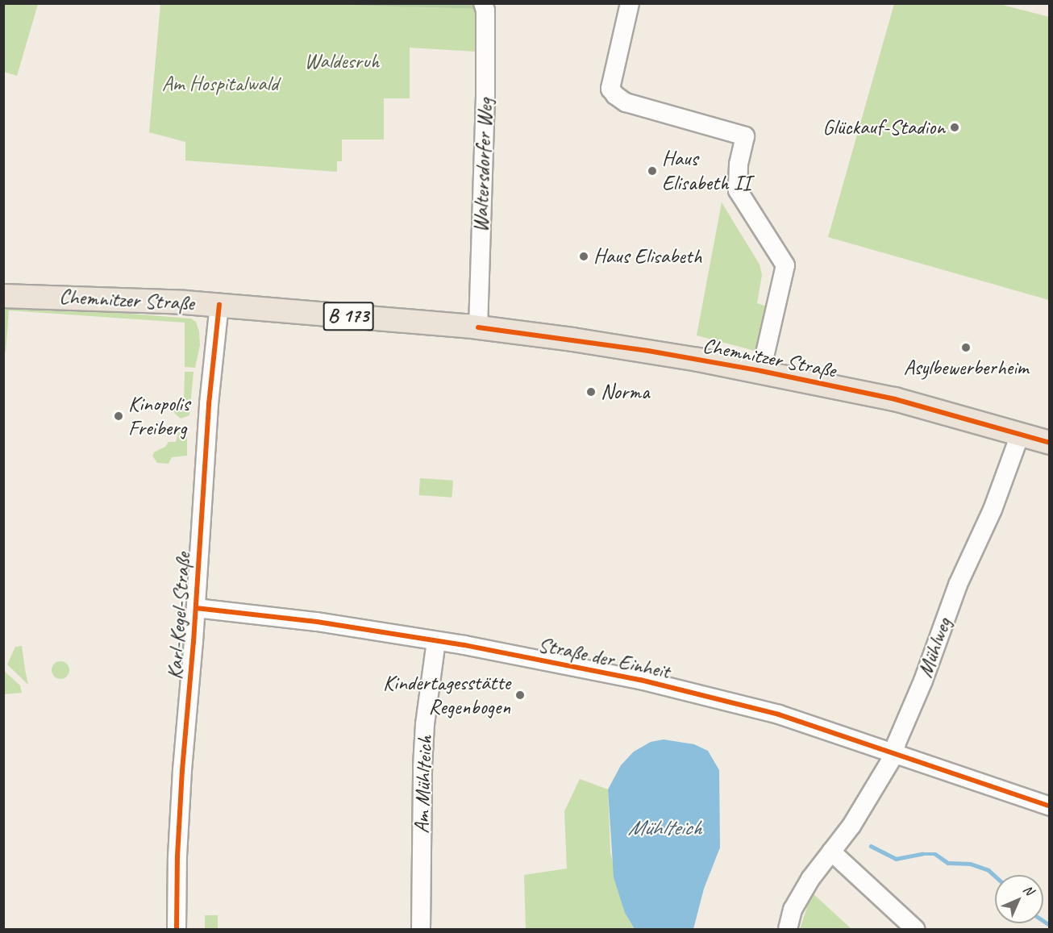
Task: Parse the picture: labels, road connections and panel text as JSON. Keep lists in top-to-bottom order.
{
  "streets": {
    "main road": ["Chemnitzer Straße", "B 173"],
    "street": [
      "Waltersdorfer Weg",
      "Karl-Kegel-Straße",
      "Mühlweg",
      "Straße der Einheit",
      "Am Mühlteich"
    ]
  },
  "crossings": [
    ["Waltersdorfer Weg", "Chemnitzer Straße"],
    ["Chemnitzer Straße", "Karl-Kegel-Straße"],
    ["Chemnitzer Straße", "Mühlweg"],
    ["Karl-Kegel-Straße", "Straße der Einheit"],
    ["Mühlweg", "Straße der Einheit"],
    ["Straße der Einheit", "Am Mühlteich"]
  ],
  "water": ["Mühlteich"],
  "parks": ["Waldesruh", "Am Hospitalwald"],
  "places": [
    "Glückauf-Stadion",
    "Haus Elisabeth II",
    "Haus Elisabeth",
    "Asylbewerberheim",
    "Norma",
    "Kinopolis Freiberg",
    "Kindertagesstätte Regenbogen"
  ],
  "north": "top right"
}
